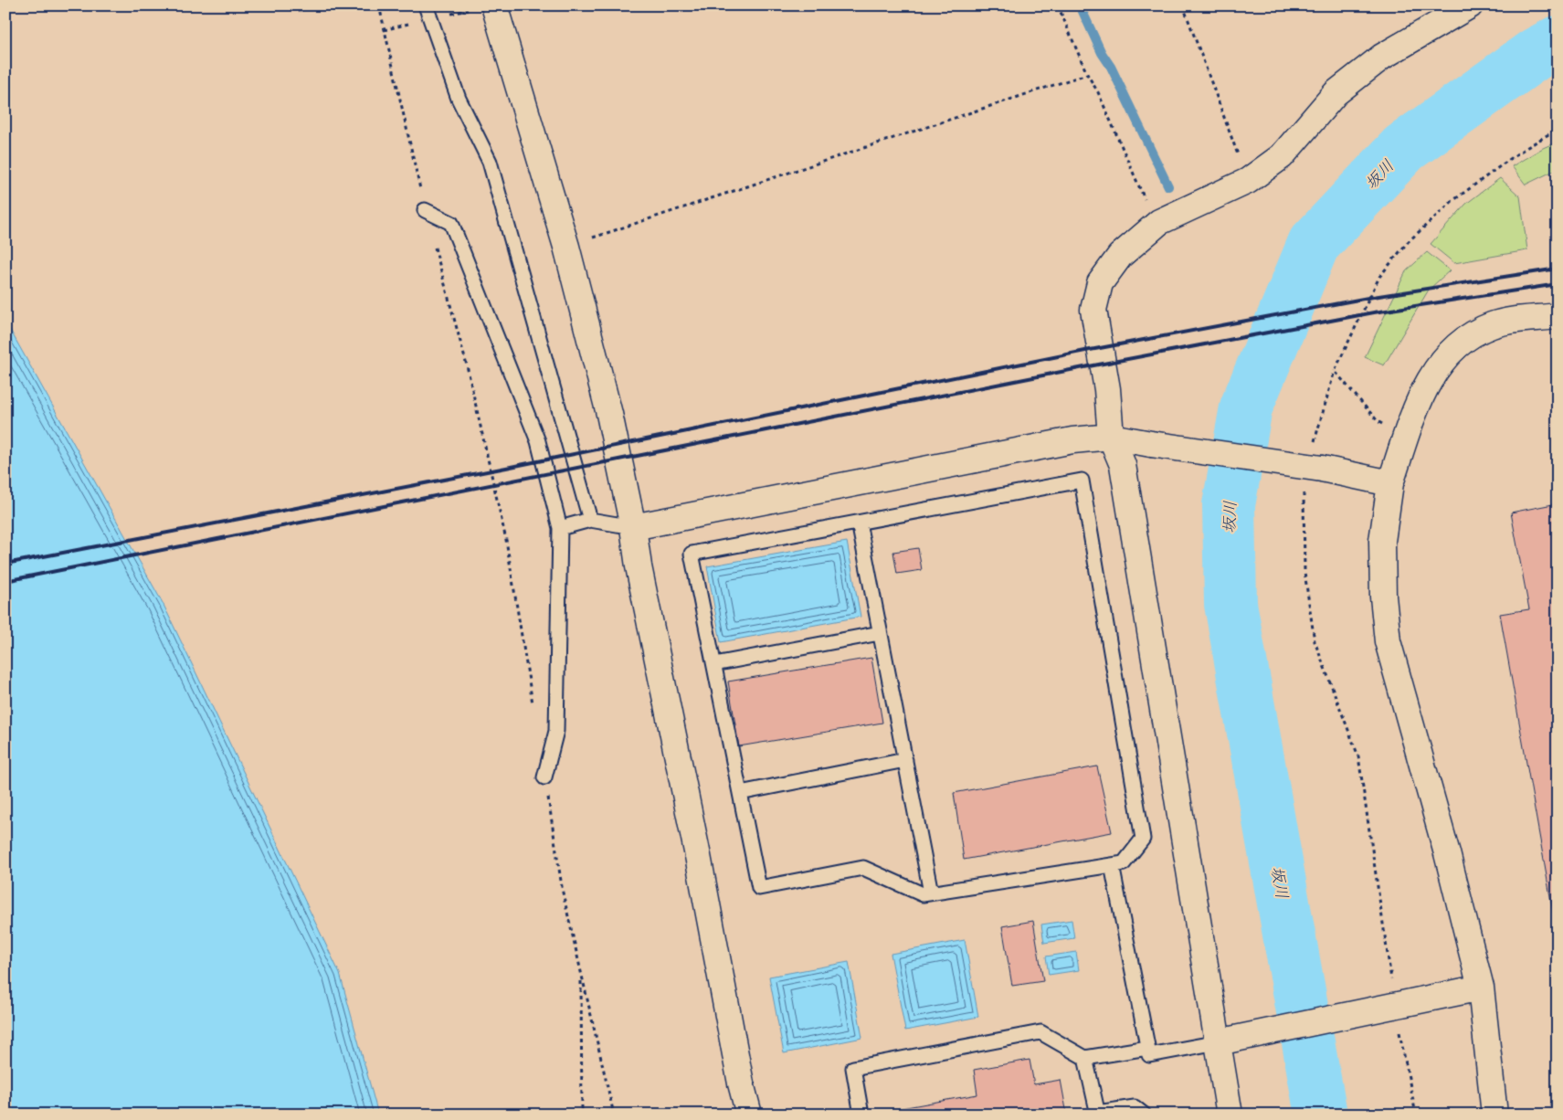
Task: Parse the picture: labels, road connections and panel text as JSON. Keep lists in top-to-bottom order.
{
  "water": ["坂川"]
}
